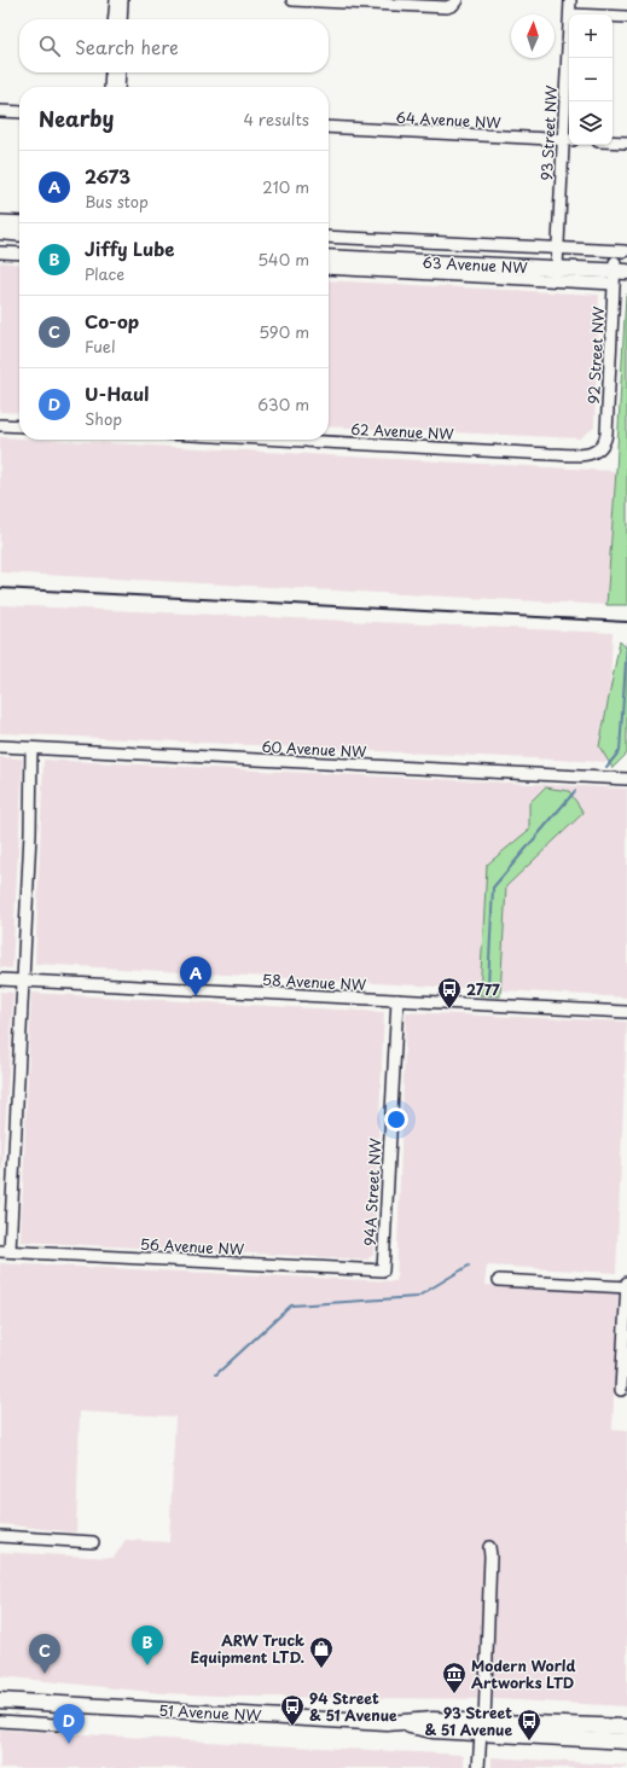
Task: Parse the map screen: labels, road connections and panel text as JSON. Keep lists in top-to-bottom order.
{
  "streets": {
    "main road": ["63 Avenue NW", "51 Avenue NW"],
    "street": [
      "64 Avenue NW",
      "93 Street NW",
      "92 Street NW",
      "62 Avenue NW",
      "60 Avenue NW",
      "58 Avenue NW",
      "94A Street NW",
      "56 Avenue NW"
    ]
  },
  "crossings": [
    ["64 Avenue NW", "93 Street NW"],
    ["93 Street NW", "63 Avenue NW"],
    ["63 Avenue NW", "92 Street NW"],
    ["92 Street NW", "62 Avenue NW"],
    ["58 Avenue NW", "94A Street NW"],
    ["94A Street NW", "56 Avenue NW"]
  ],
  "places": {
    "bus stop": ["2777", "94 Street & 51 Avenue", "93 Street & 51 Avenue"],
    "shop": ["ARW Truck Equipment LTD."],
    "museum": ["Modern World Artworks LTD"]
  },
  "north": "top",
  "page": {
    "map_buttons": ["+", "−"],
    "search": "Search here",
    "heading": ["Nearby", "4 results"],
    "list": [
      {
        "mark": "A",
        "name": "2673",
        "note": "Bus stop",
        "value": "210 m"
      },
      {
        "mark": "B",
        "name": "Jiffy Lube",
        "note": "Place",
        "value": "540 m"
      },
      {
        "mark": "C",
        "name": "Co-op",
        "note": "Fuel",
        "value": "590 m"
      },
      {
        "mark": "D",
        "name": "U-Haul",
        "note": "Shop",
        "value": "630 m"
      }
    ],
    "pins": [
      "A",
      "B",
      "C",
      "D"
    ]
  }
}
